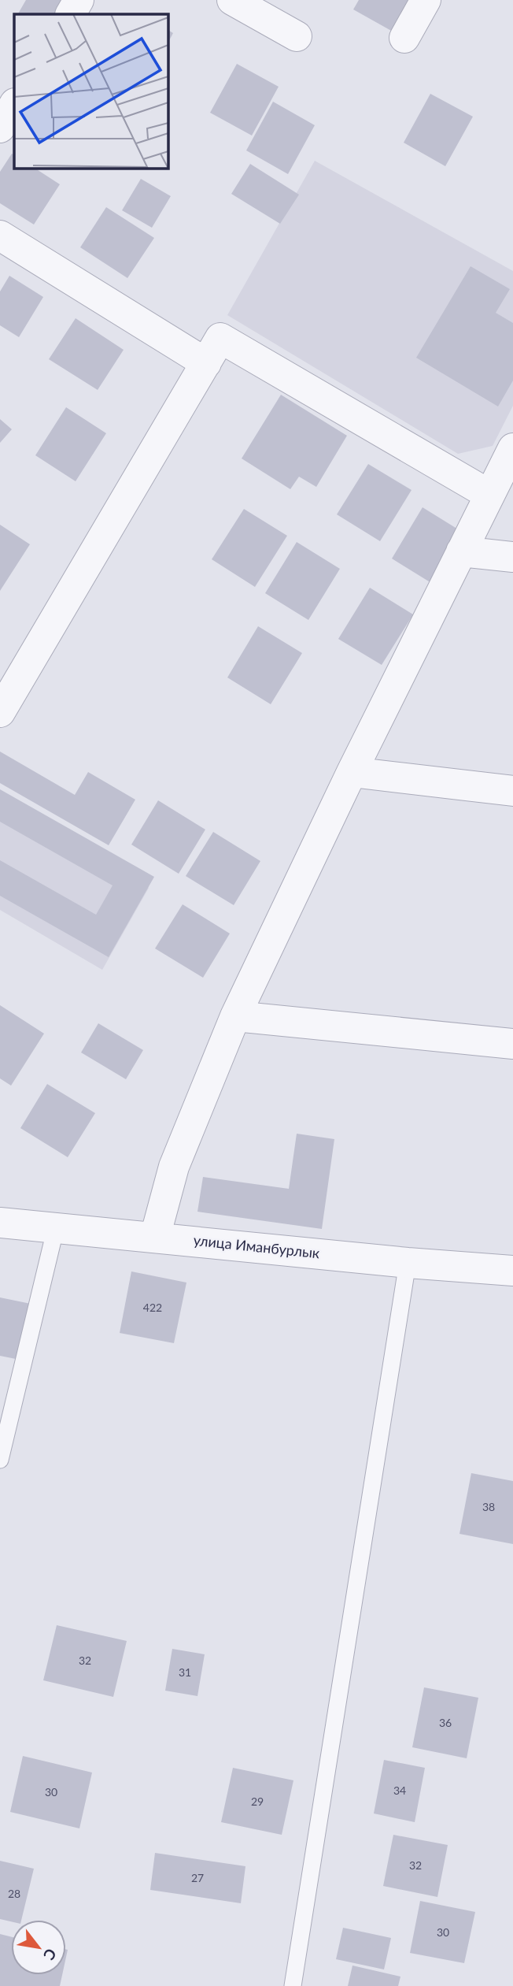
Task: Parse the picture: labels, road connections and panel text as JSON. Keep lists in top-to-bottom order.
{
  "streets": {
    "street": ["улица Иманбурлык"]
  },
  "house_numbers": [
    "422",
    "38",
    "32",
    "31",
    "36",
    "34",
    "30",
    "29",
    "32",
    "27",
    "28",
    "30"
  ],
  "north": "bottom right"
}
